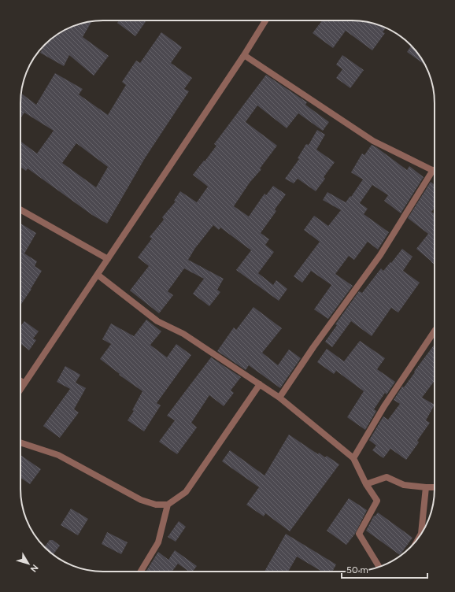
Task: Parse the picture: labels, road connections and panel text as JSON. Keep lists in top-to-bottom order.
{
  "scale_bar": "50 m",
  "north": "bottom right"
}
